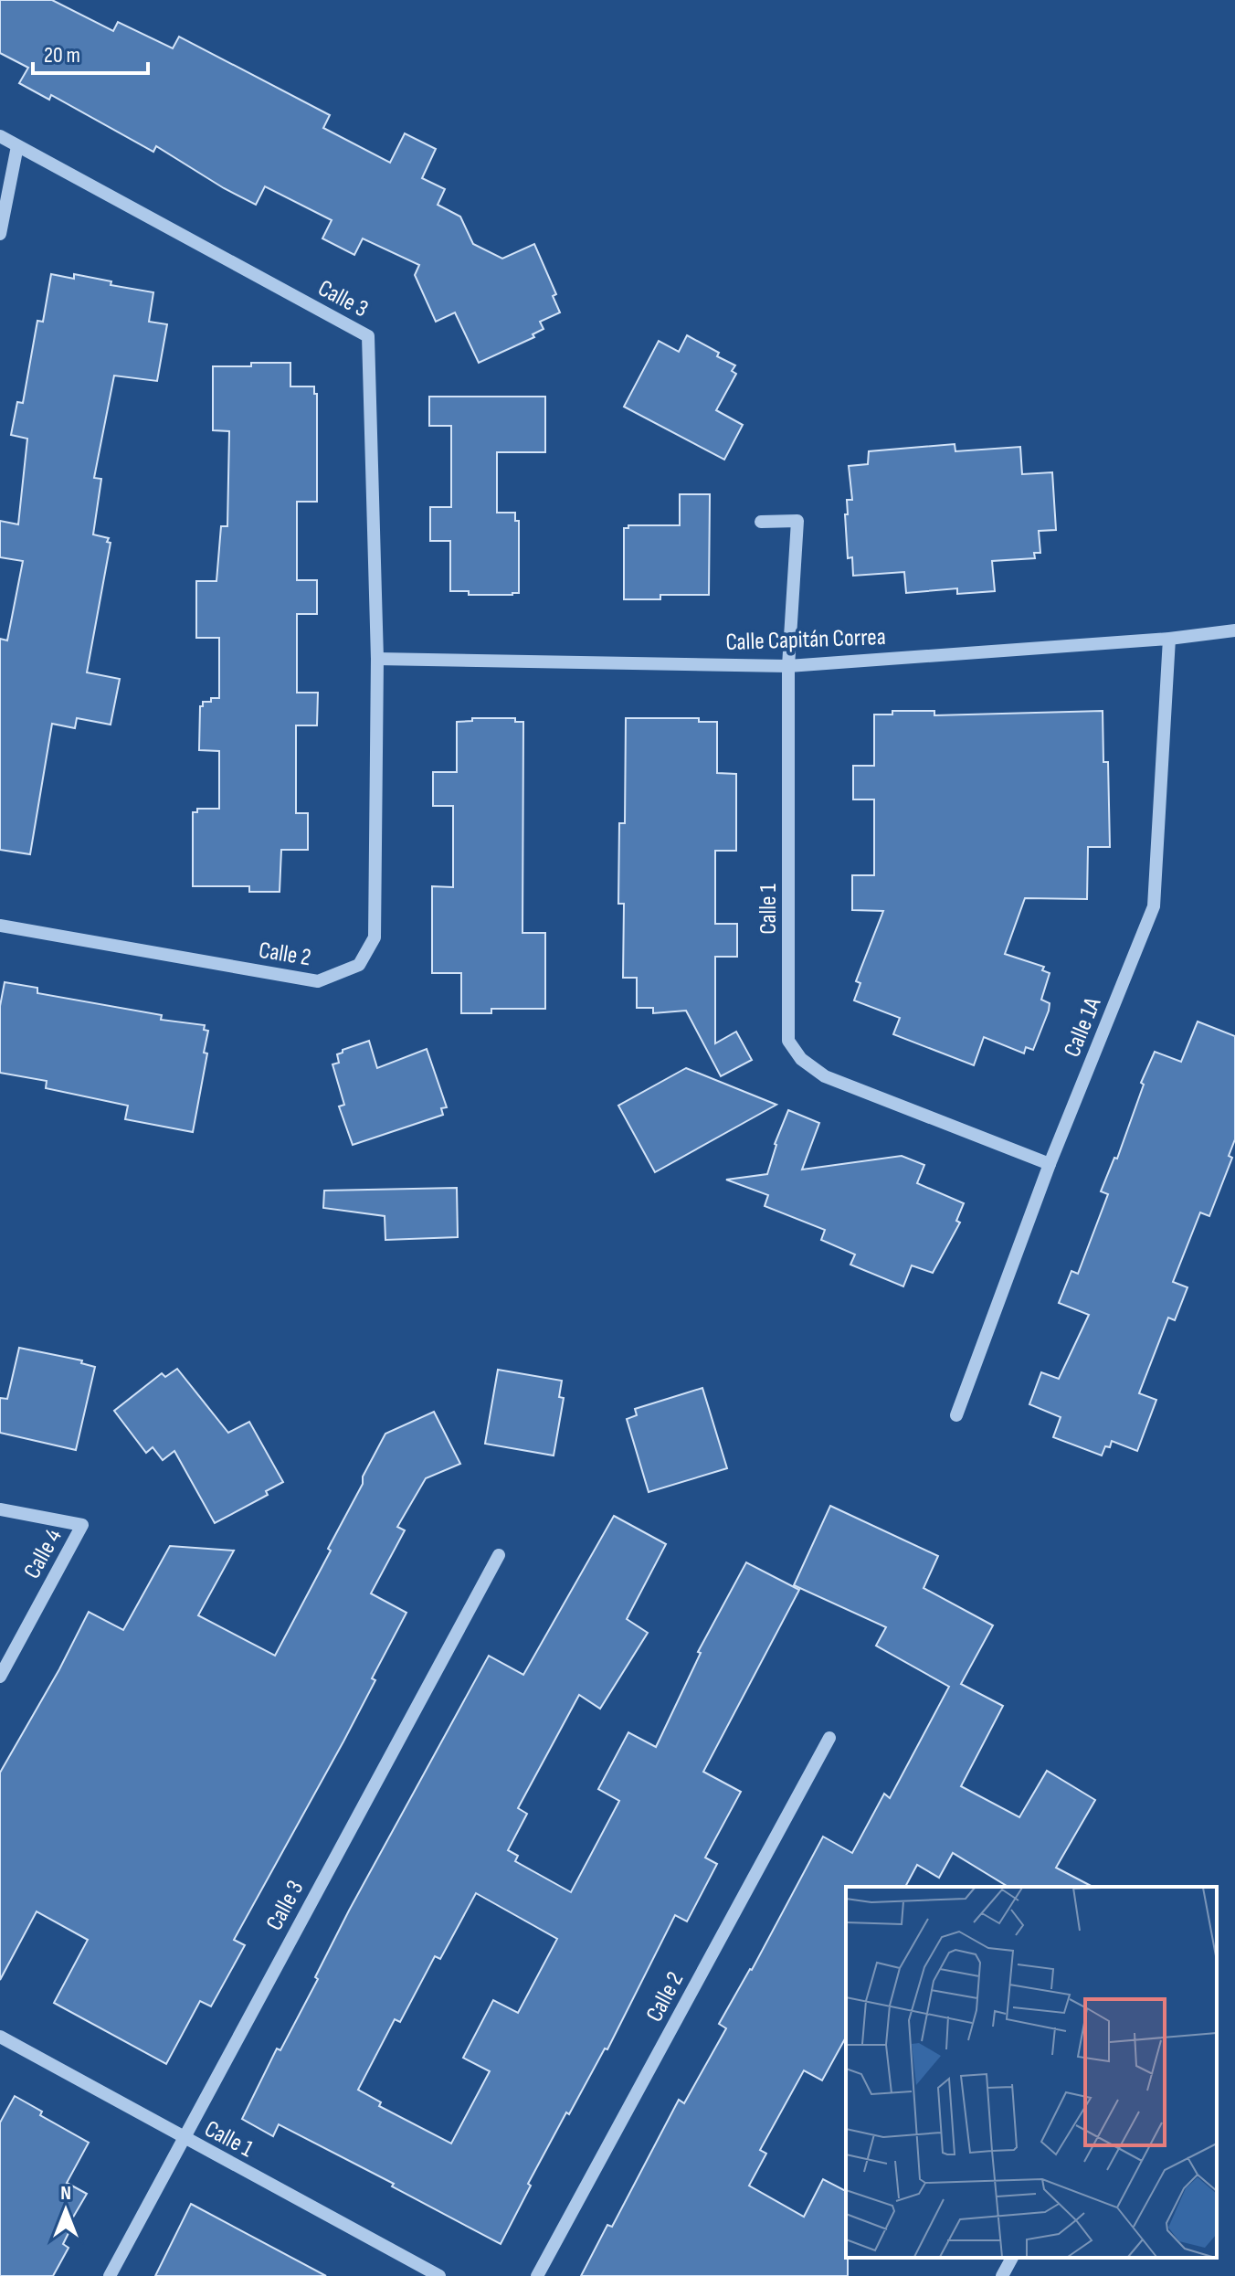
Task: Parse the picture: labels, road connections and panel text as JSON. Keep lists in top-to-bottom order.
{
  "streets": {
    "street": [
      "Calle 3",
      "Calle Capitán Correa",
      "Calle 1",
      "Calle 2",
      "Calle 1A",
      "Calle 4"
    ]
  },
  "crossings": [
    ["Calle 3", "Calle Capitán Correa"],
    ["Calle 3", "Calle 1"],
    ["Calle 3", "Calle 2"],
    ["Calle Capitán Correa", "Calle 1"],
    ["Calle Capitán Correa", "Calle 1A"],
    ["Calle 1", "Calle 1A"]
  ],
  "scale_bar": "20 m",
  "north": "top"
}
